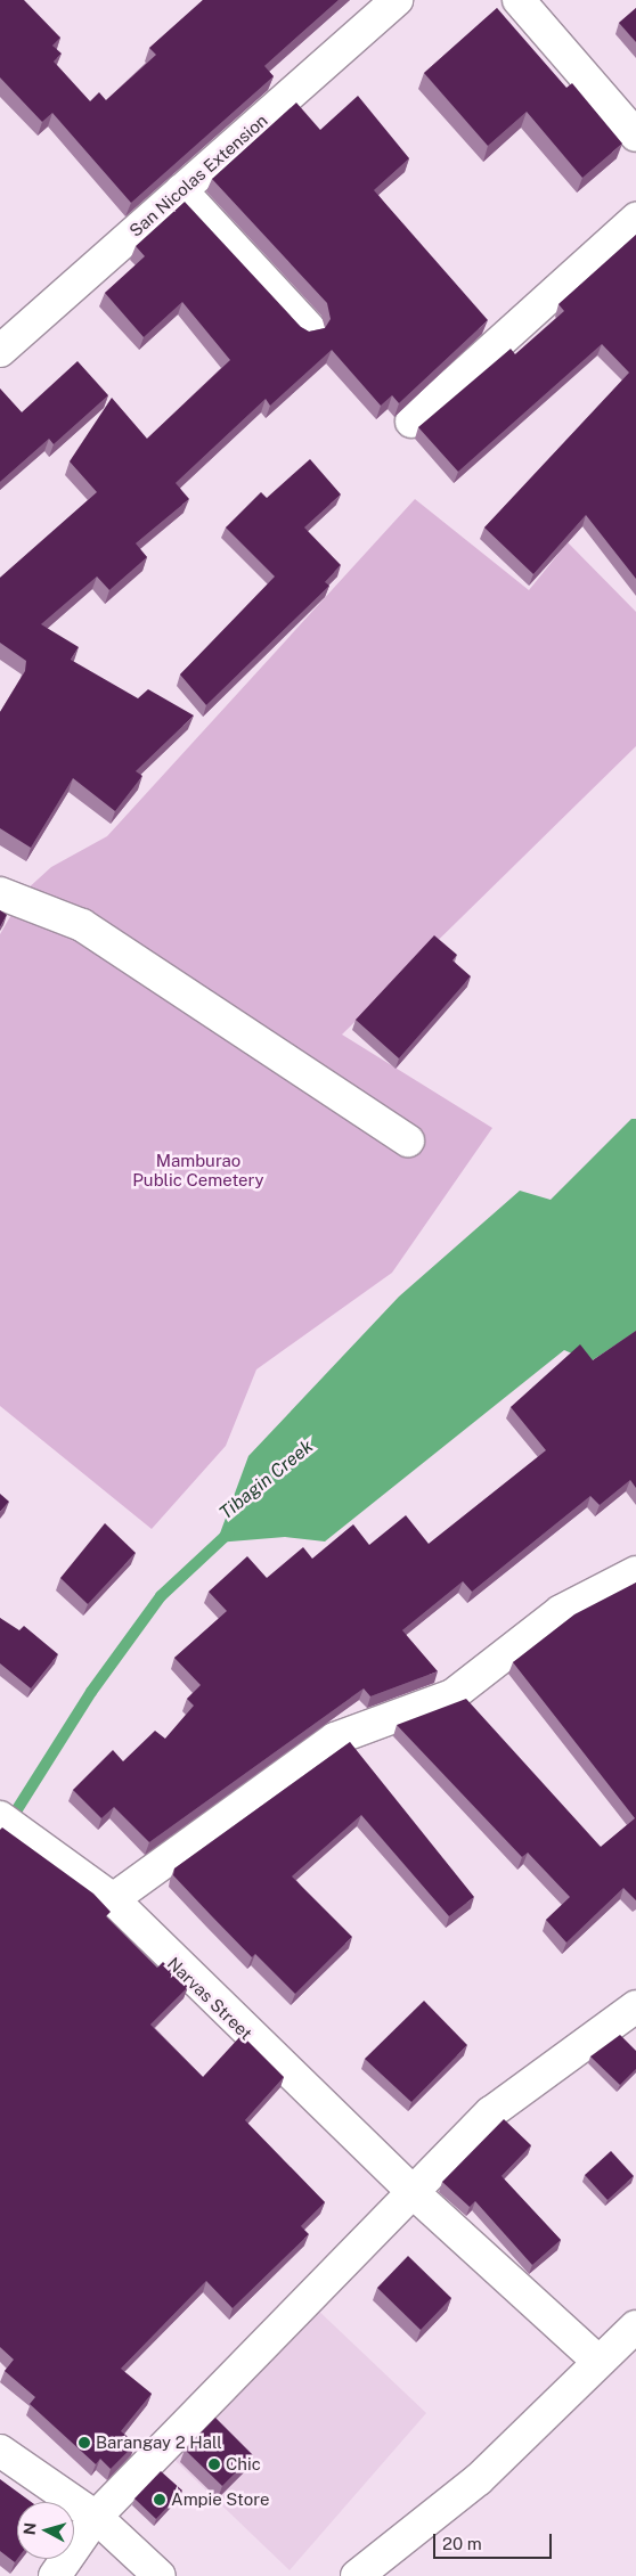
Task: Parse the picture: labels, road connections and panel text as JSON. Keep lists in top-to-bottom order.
{
  "streets": {
    "street": ["San Nicolas Extension", "Narvas Street"]
  },
  "water": ["Tibagin Creek"],
  "parks": ["Mamburao Public Cemetery"],
  "places": ["Barangay 2 Hall", "Chic", "Ampie Store"],
  "scale_bar": "20 m",
  "north": "left"
}
